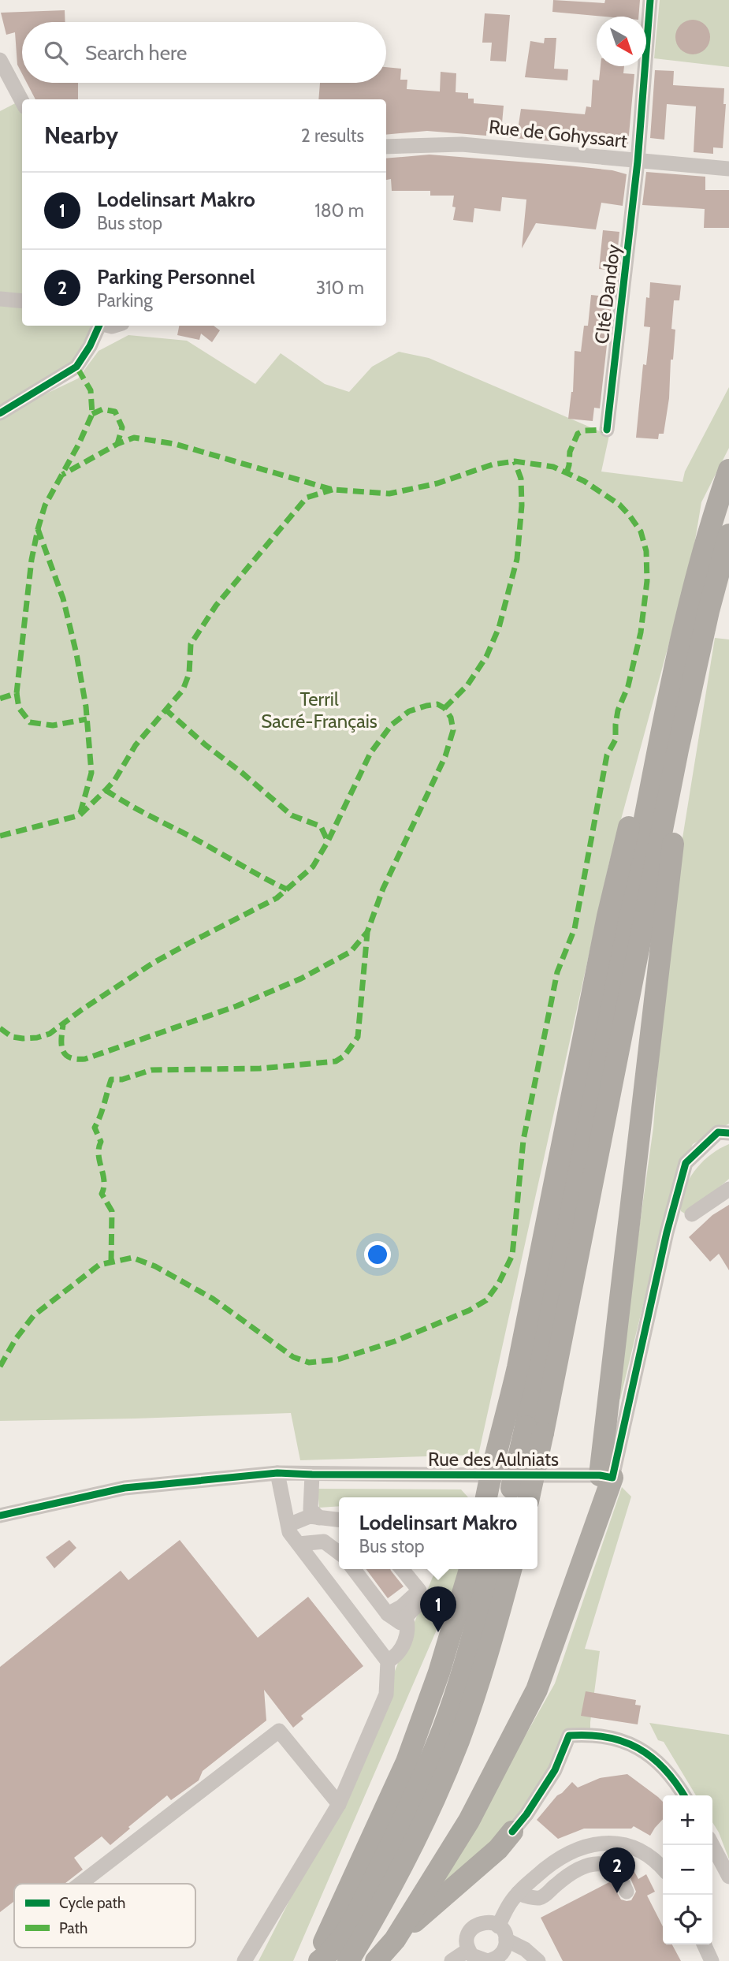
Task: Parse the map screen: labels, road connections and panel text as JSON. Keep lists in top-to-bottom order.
{
  "streets": {
    "street": ["Rue de Gohyssart", "CIté Dandoy", "Rue des Aulniats"]
  },
  "crossings": [
    ["Rue de Gohyssart", "CIté Dandoy"]
  ],
  "parks": ["Terril Sacré-Français"],
  "legend": ["Cycle path", "Path"],
  "north": "bottom right",
  "page": {
    "search": "Search here",
    "heading": ["Nearby", "2 results"],
    "list": [
      {
        "mark": "1",
        "name": "Lodelinsart Makro",
        "note": "Bus stop",
        "value": "180 m"
      },
      {
        "mark": "2",
        "name": "Parking Personnel",
        "note": "Parking",
        "value": "310 m"
      }
    ],
    "popup": ["Lodelinsart Makro", "Bus stop"],
    "pins": ["1", "2"],
    "map_buttons": ["+", "−"]
  }
}
